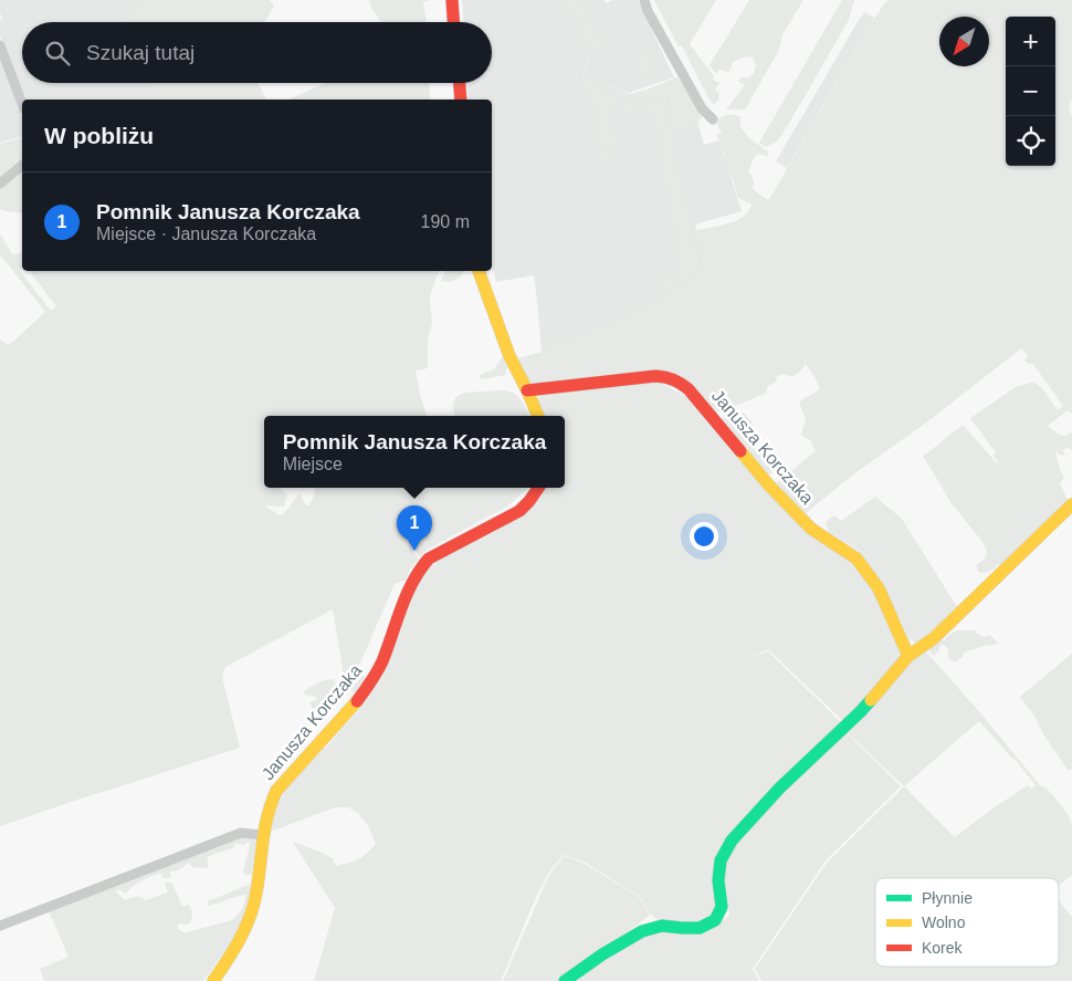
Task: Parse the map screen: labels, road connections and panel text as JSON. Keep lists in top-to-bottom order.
{
  "streets": {
    "street": ["Janusza Korczaka"]
  },
  "legend": ["Płynnie", "Wolno", "Korek"],
  "north": "bottom left",
  "page": {
    "map_buttons": ["+", "−"],
    "search": "Szukaj tutaj",
    "heading": "W pobliżu",
    "list": [
      {
        "mark": "1",
        "name": "Pomnik Janusza Korczaka",
        "note": "Miejsce · Janusza Korczaka",
        "value": "190 m"
      }
    ],
    "popup": ["Pomnik Janusza Korczaka", "Miejsce"],
    "pins": "1"
  }
}
